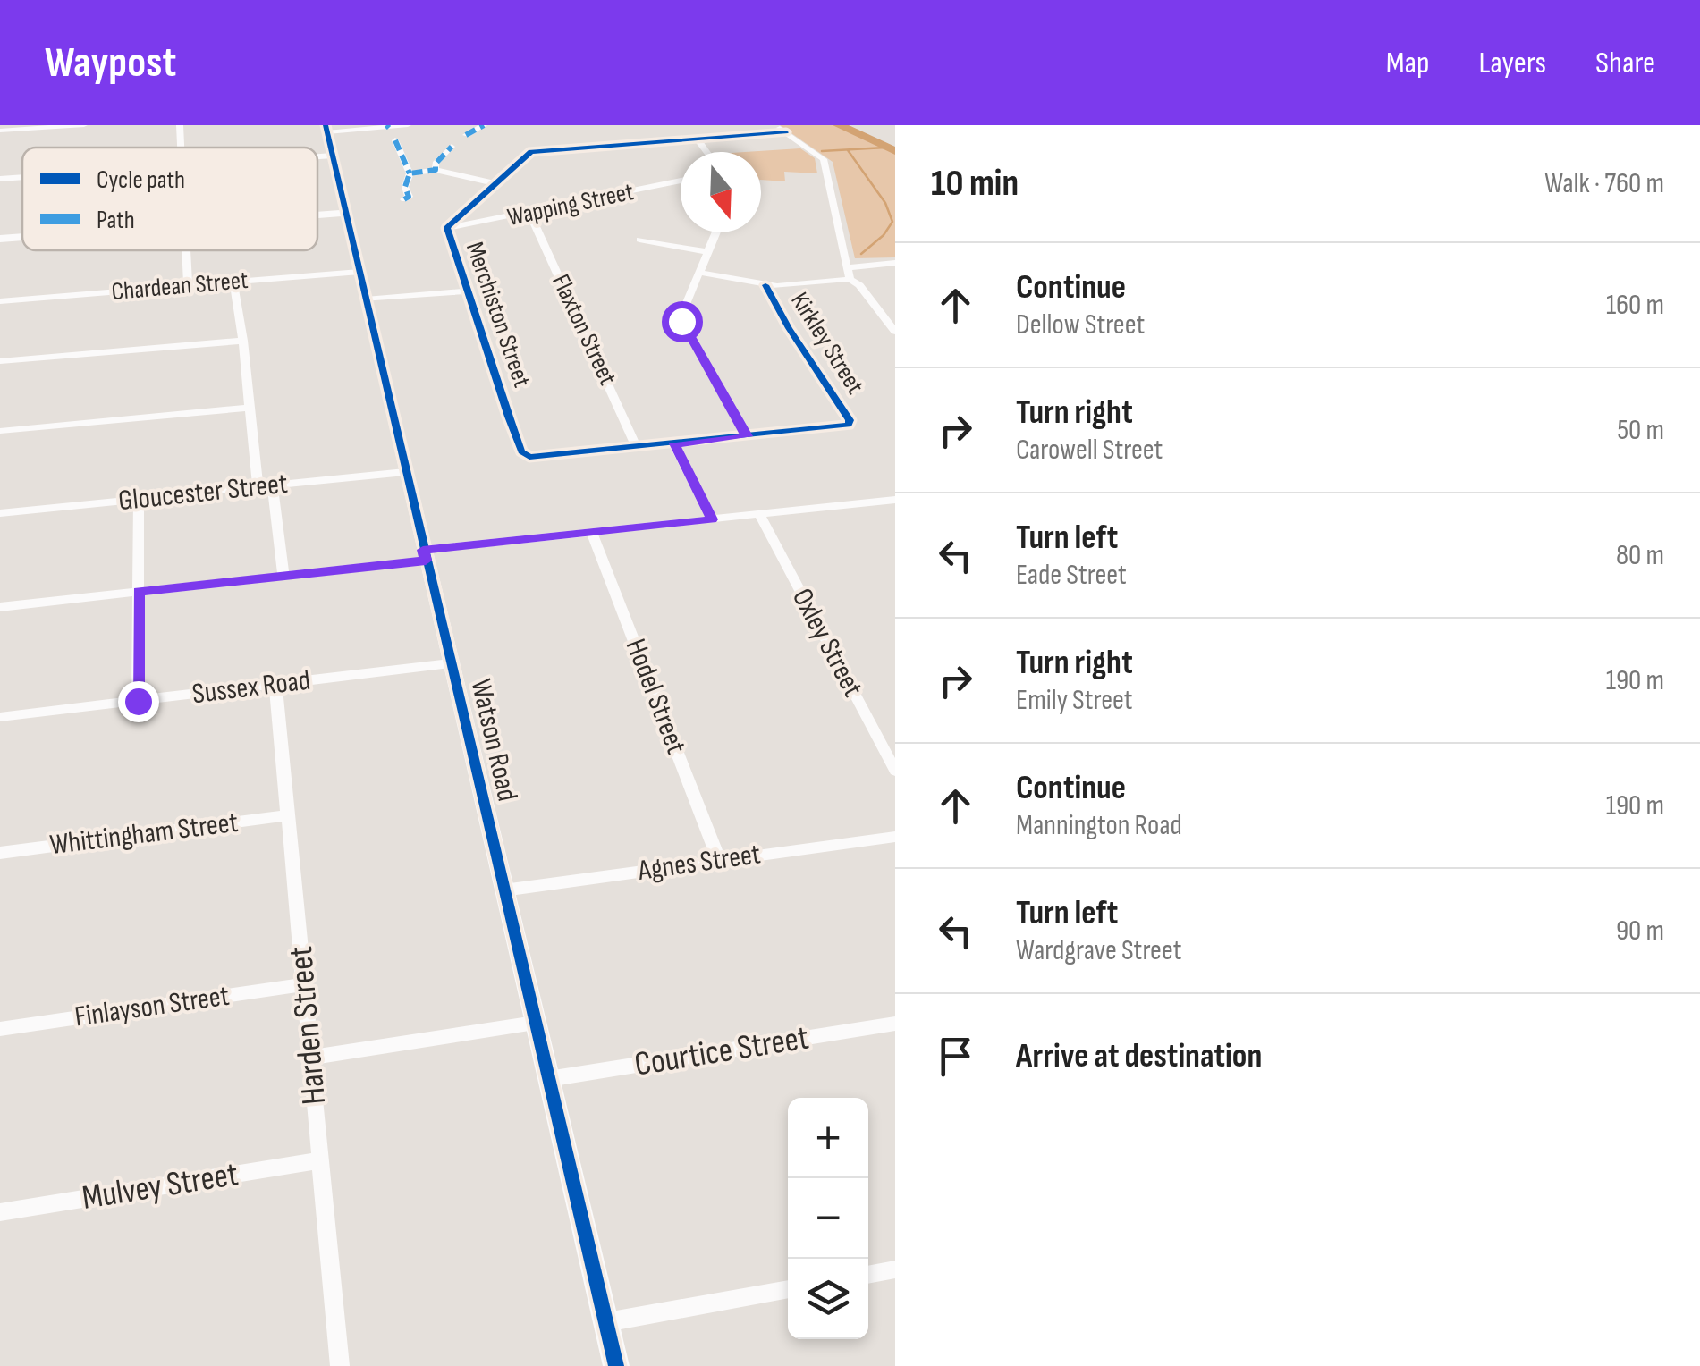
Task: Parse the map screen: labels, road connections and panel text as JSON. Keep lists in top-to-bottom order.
{
  "streets": {
    "street": [
      "Wapping Street",
      "Chardean Street",
      "Merchiston Street",
      "Flaxton Street",
      "Kirkley Street",
      "Gloucester Street",
      "Oxley Street",
      "Sussex Road",
      "Hodel Street",
      "Watson Road",
      "Whittingham Street",
      "Agnes Street",
      "Finlayson Street",
      "Harden Street",
      "Courtice Street",
      "Mulvey Street"
    ]
  },
  "crossings": [
    ["Wapping Street", "Merchiston Street"],
    ["Wapping Street", "Flaxton Street"],
    ["Chardean Street", "Watson Road"],
    ["Merchiston Street", "Flaxton Street"],
    ["Gloucester Street", "Watson Road"],
    ["Sussex Road", "Watson Road"],
    ["Sussex Road", "Harden Street"],
    ["Hodel Street", "Agnes Street"],
    ["Watson Road", "Agnes Street"],
    ["Watson Road", "Courtice Street"],
    ["Whittingham Street", "Harden Street"],
    ["Finlayson Street", "Harden Street"],
    ["Harden Street", "Mulvey Street"]
  ],
  "legend": ["Cycle path", "Path"],
  "north": "bottom",
  "page": {
    "header": "Waypost",
    "nav": ["Map", "Layers", "Share"],
    "heading": ["10 min", "Walk · 760 m"],
    "list": [
      ["Continue", "Dellow Street", "160 m"],
      ["Turn right", "Carowell Street", "50 m"],
      ["Turn left", "Eade Street", "80 m"],
      ["Turn right", "Emily Street", "190 m"],
      ["Continue", "Mannington Road", "190 m"],
      ["Turn left", "Wardgrave Street", "90 m"],
      "Arrive at destination"
    ],
    "map_buttons": ["+", "−"]
  }
}
